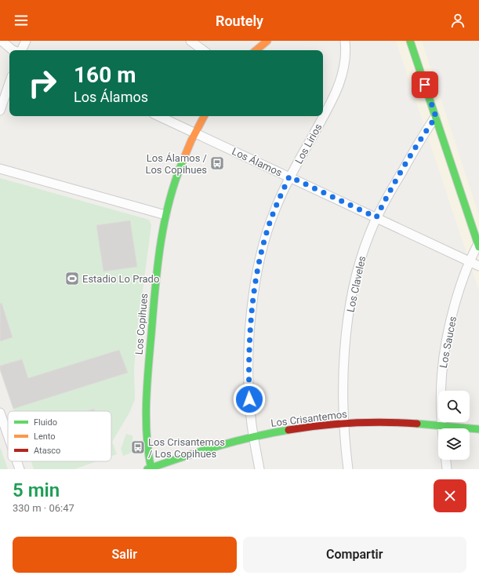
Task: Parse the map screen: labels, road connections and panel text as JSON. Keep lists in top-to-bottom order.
{
  "streets": {
    "street": [
      "Los Lirios",
      "Los Álamos",
      "Los Claveles",
      "Los Copihues",
      "Los Sauces",
      "Los Crisantemos"
    ]
  },
  "crossings": [
    ["Los Lirios", "Los Álamos"],
    ["Los Lirios", "Los Crisantemos"],
    ["Los Álamos", "Los Claveles"],
    ["Los Álamos", "Los Copihues"],
    ["Los Álamos", "Los Sauces"],
    ["Los Claveles", "Los Crisantemos"],
    ["Los Copihues", "Los Crisantemos"],
    ["Los Sauces", "Los Crisantemos"]
  ],
  "places": {
    "bus stop": ["Los Álamos / Los Copihues", "Los Crisantemos / Los Copihues"],
    "sports": ["Estadio Lo Prado"]
  },
  "legend": ["Fluido", "Lento", "Atasco"],
  "page": {
    "header": "Routely",
    "turn": ["160 m", "Los Álamos"],
    "heading": ["5 min", "330 m · 06:47"],
    "buttons": ["Salir", "Compartir"]
  }
}
